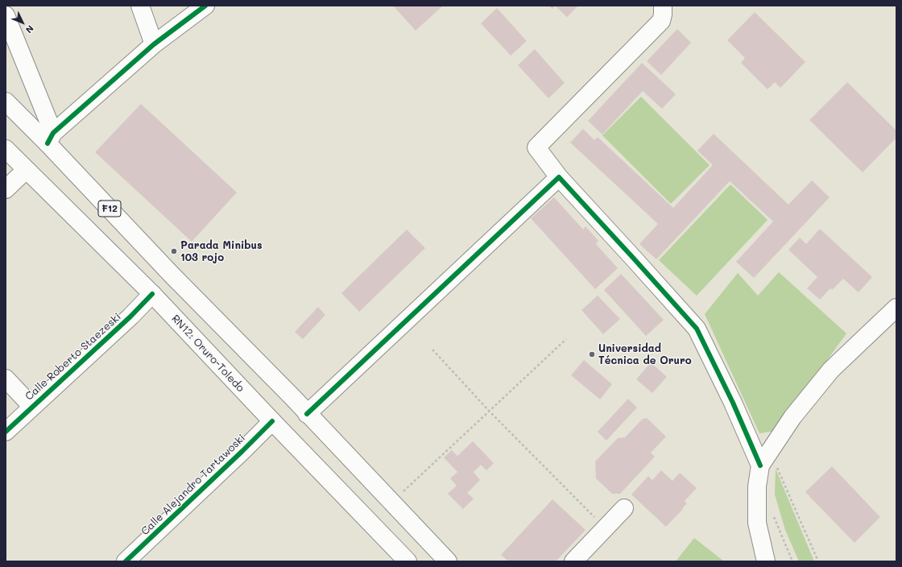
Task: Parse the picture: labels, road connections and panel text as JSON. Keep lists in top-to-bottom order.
{
  "streets": {
    "main road": [
      "F12",
      "RN12: Oruro-Toledo",
      "Calle Roberto Staezeski",
      "Calle Alejandro Tartawoski"
    ]
  },
  "crossings": [
    ["RN12: Oruro-Toledo", "Calle Roberto Staezeski"],
    ["RN12: Oruro-Toledo", "Calle Alejandro Tartawoski"]
  ],
  "places": ["Parada Minibus 103 rojo", "Universidad Técnica de Oruro"],
  "north": "bottom right"
}
